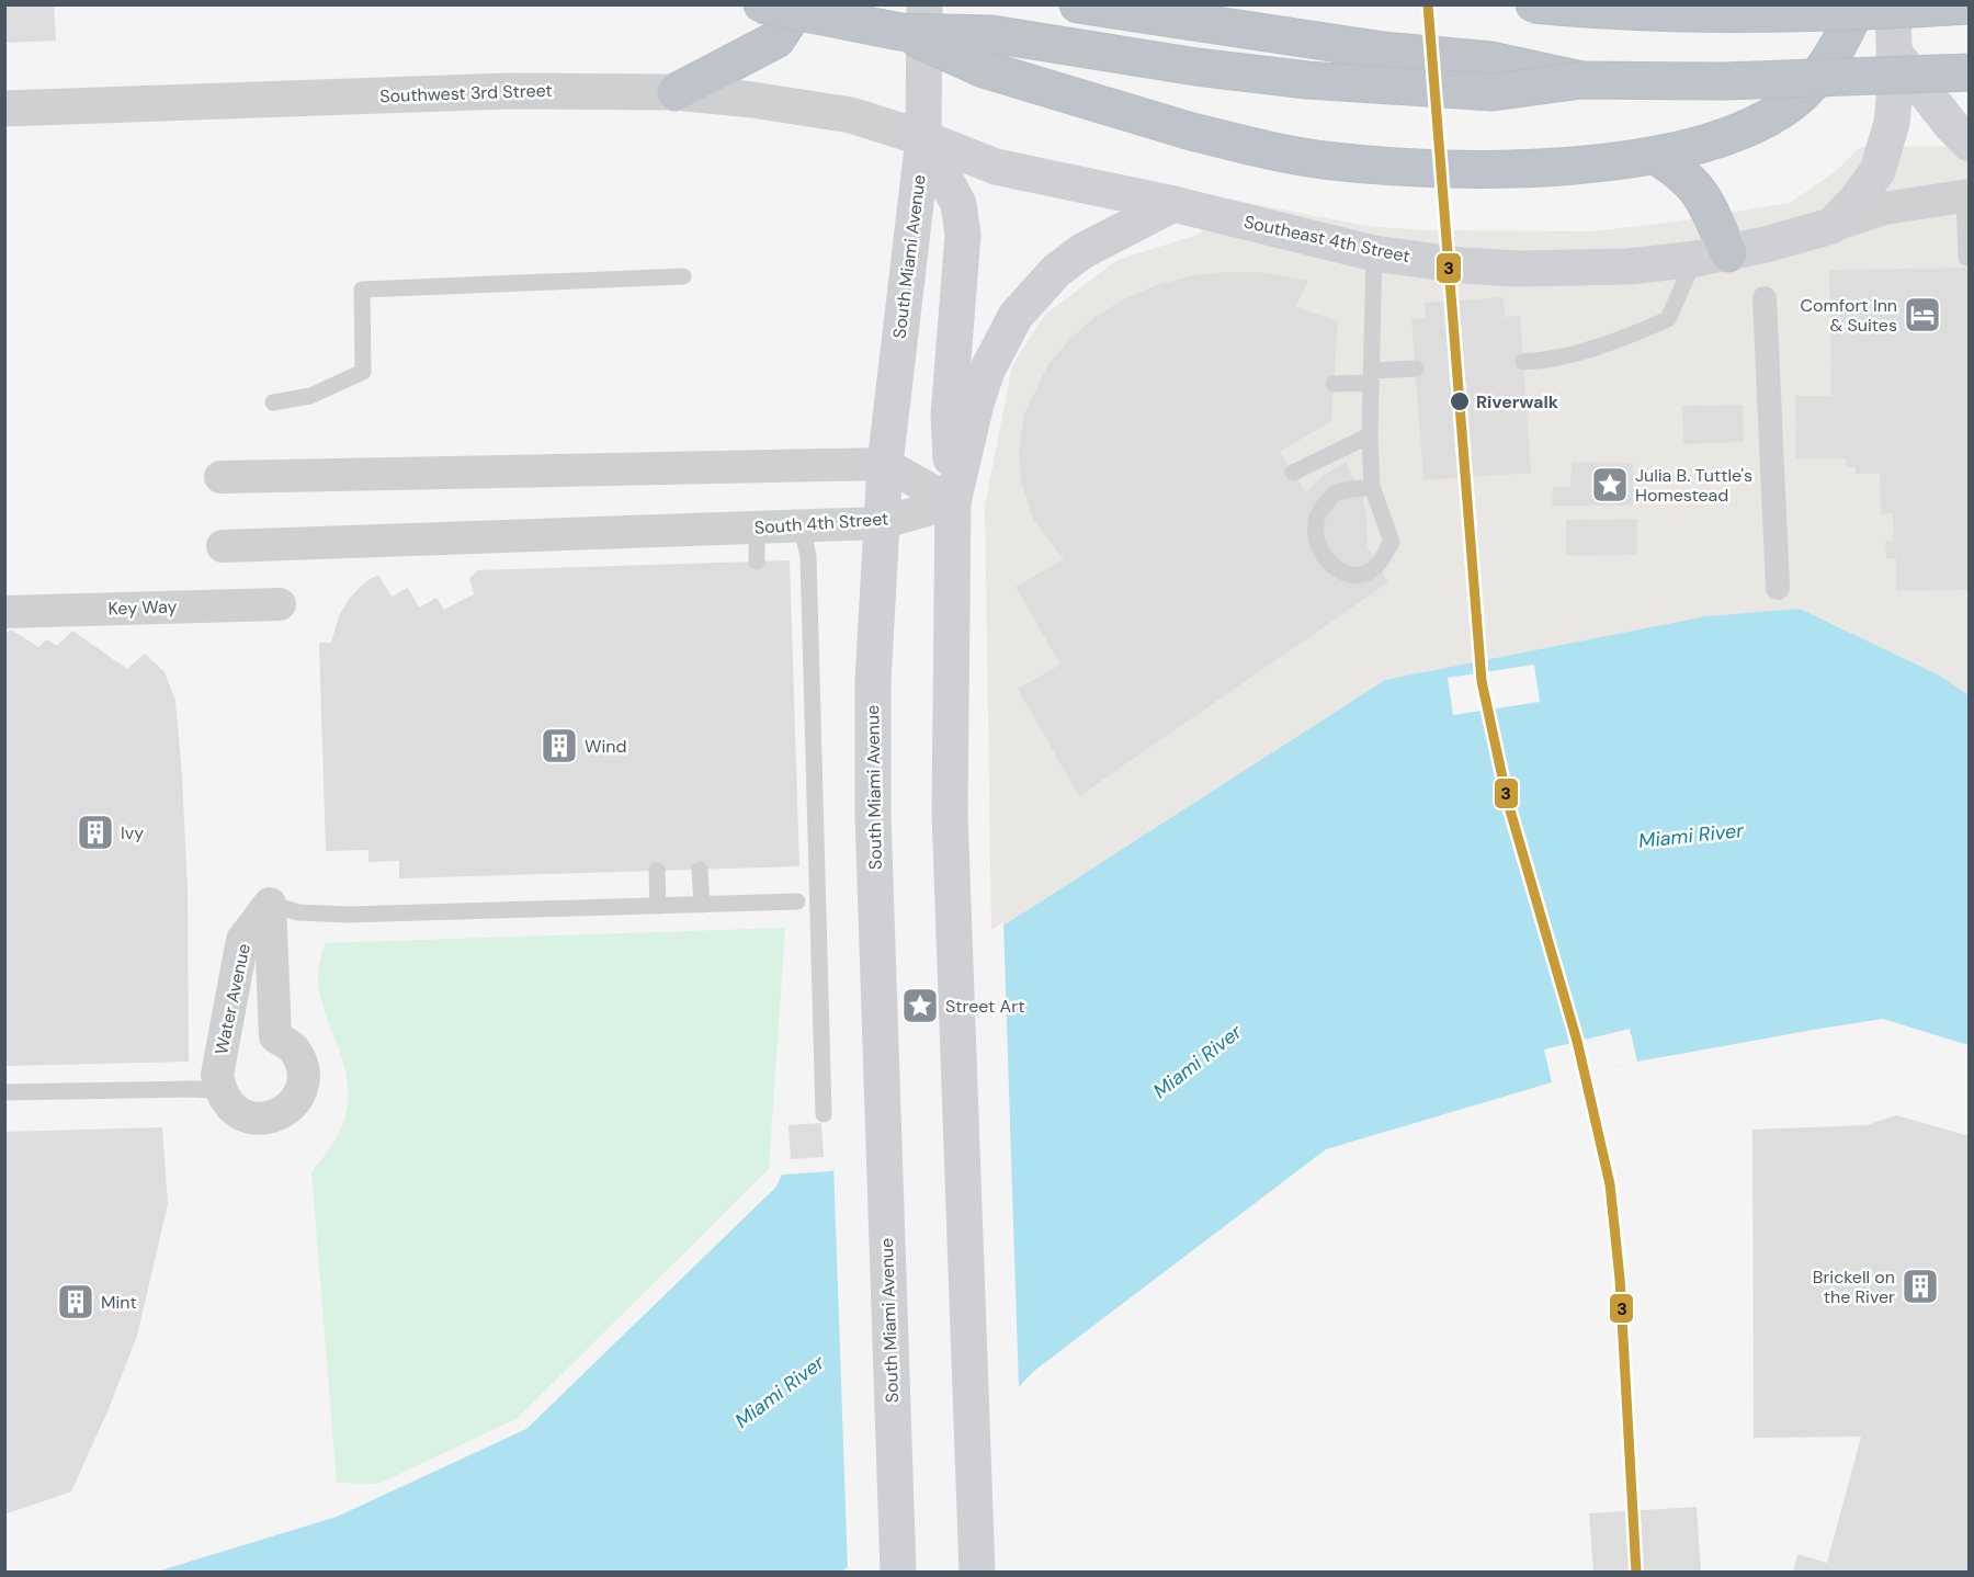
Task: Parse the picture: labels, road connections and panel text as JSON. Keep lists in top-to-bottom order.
{
  "streets": {
    "main road": ["Southeast 4th Street", "South Miami Avenue"],
    "street": [
      "Southwest 3rd Street",
      "South 4th Street",
      "Key Way",
      "Water Avenue"
    ]
  },
  "crossings": [
    ["Southwest 3rd Street", "Southeast 4th Street"],
    ["Southwest 3rd Street", "South Miami Avenue"],
    ["Southeast 4th Street", "South Miami Avenue"],
    ["South Miami Avenue", "South 4th Street"]
  ],
  "water": ["Miami River"],
  "places": {
    "hotel": ["Comfort Inn & Suites"],
    "other": ["Riverwalk"],
    "place": ["Julia B. Tuttle's Homestead", "Street Art"],
    "building": [
      "Wind",
      "Ivy",
      "Brickell on the River",
      "Mint"
    ]
  },
  "lines": ["transit line 3"]
}
